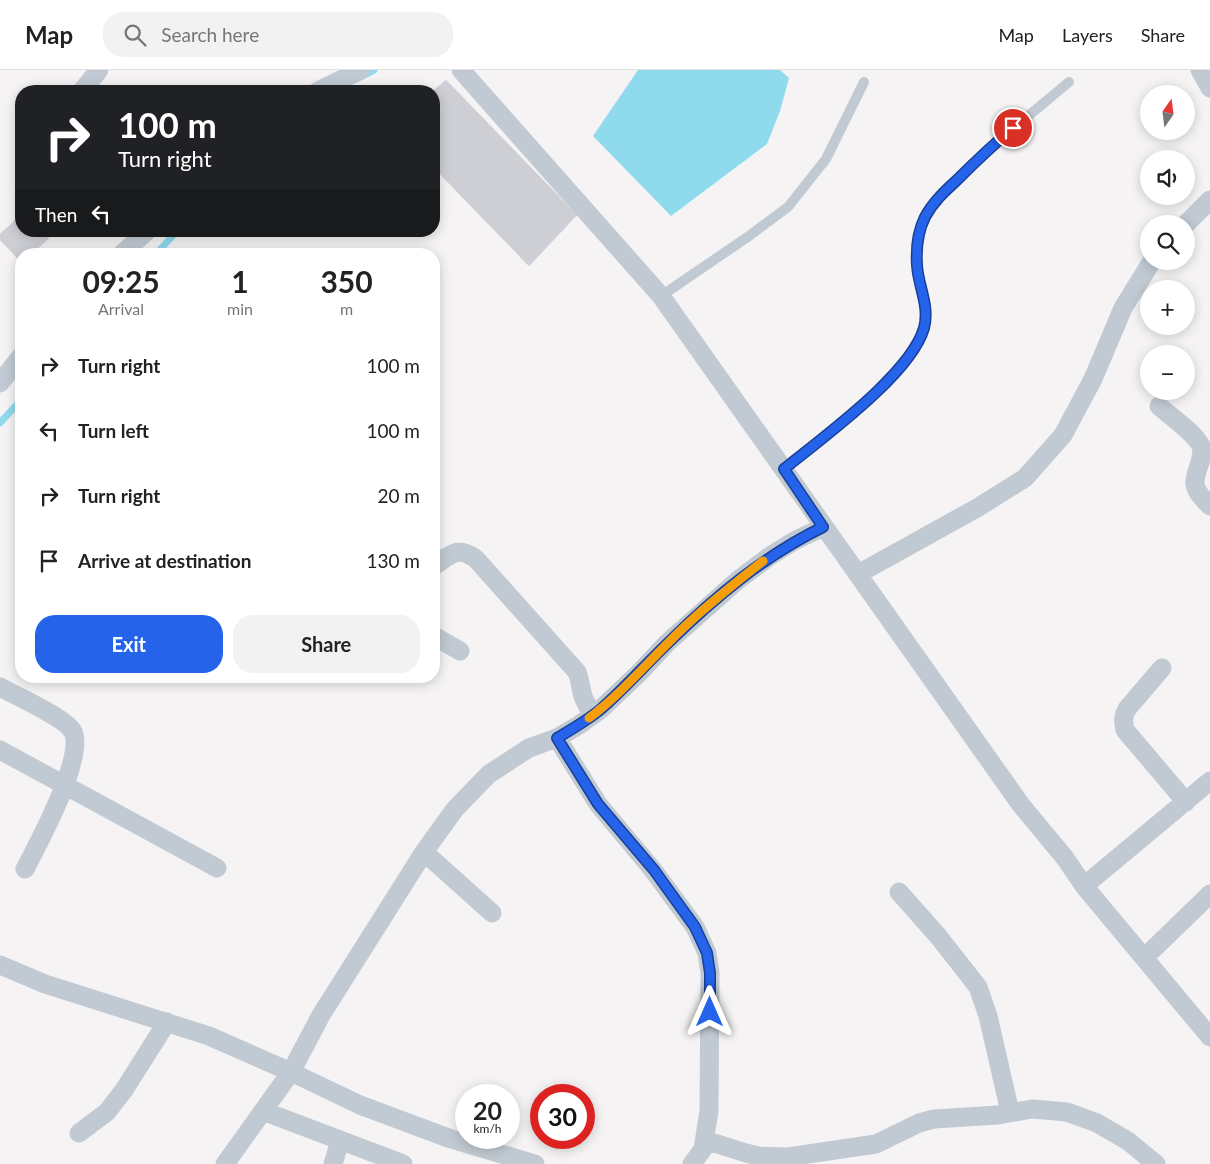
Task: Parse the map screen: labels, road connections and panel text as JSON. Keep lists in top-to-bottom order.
{
  "north": "top",
  "page": {
    "header": "Map",
    "search": "Search here",
    "nav": ["Map", "Layers", "Share"],
    "map_buttons": ["+", "−"],
    "turn": ["100 m", "Turn right"],
    "then": "Then",
    "eta": [
      "09:25",
      "Arrival",
      "1",
      "min",
      "350",
      "m"
    ],
    "list": [
      {
        "name": "Turn right",
        "value": "100 m"
      },
      {
        "name": "Turn left",
        "value": "100 m"
      },
      {
        "name": "Turn right",
        "value": "20 m"
      },
      {
        "name": "Arrive at destination",
        "value": "130 m"
      }
    ],
    "buttons": ["Exit", "Share"],
    "speed": "20 km/h",
    "limit": "30"
  }
}
